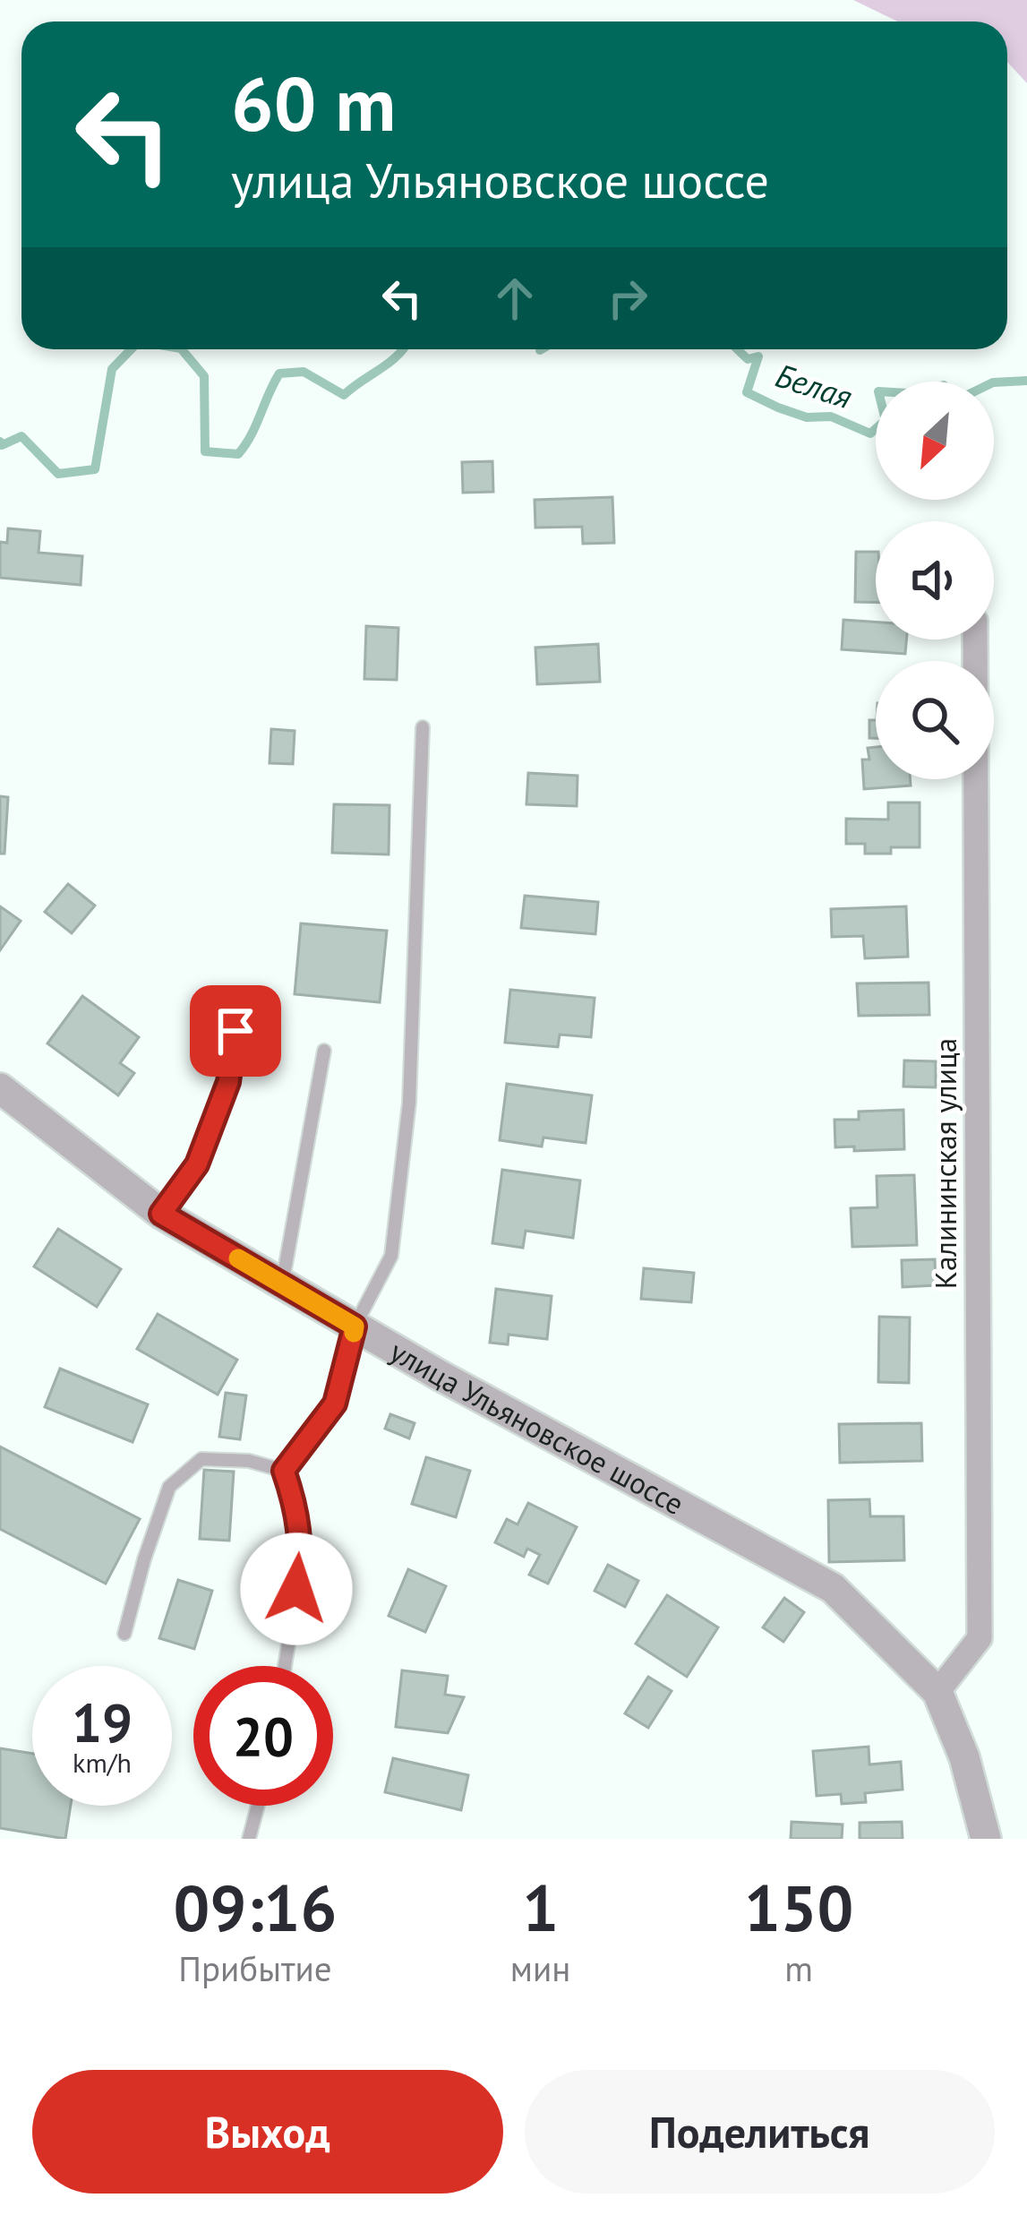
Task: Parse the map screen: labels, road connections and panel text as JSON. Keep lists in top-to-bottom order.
{
  "streets": {
    "street": ["Калининская улица", "улица Ульяновское шоссе"]
  },
  "crossings": [
    ["Калининская улица", "улица Ульяновское шоссе"]
  ],
  "water": ["Белая"],
  "north": "bottom left",
  "page": {
    "turn": ["60 m", "улица Ульяновское шоссе"],
    "speed": "19 km/h",
    "limit": "20",
    "eta": [
      "09:16",
      "Прибытие",
      "1",
      "мин",
      "150",
      "m"
    ],
    "buttons": ["Выход", "Поделиться"]
  }
}
